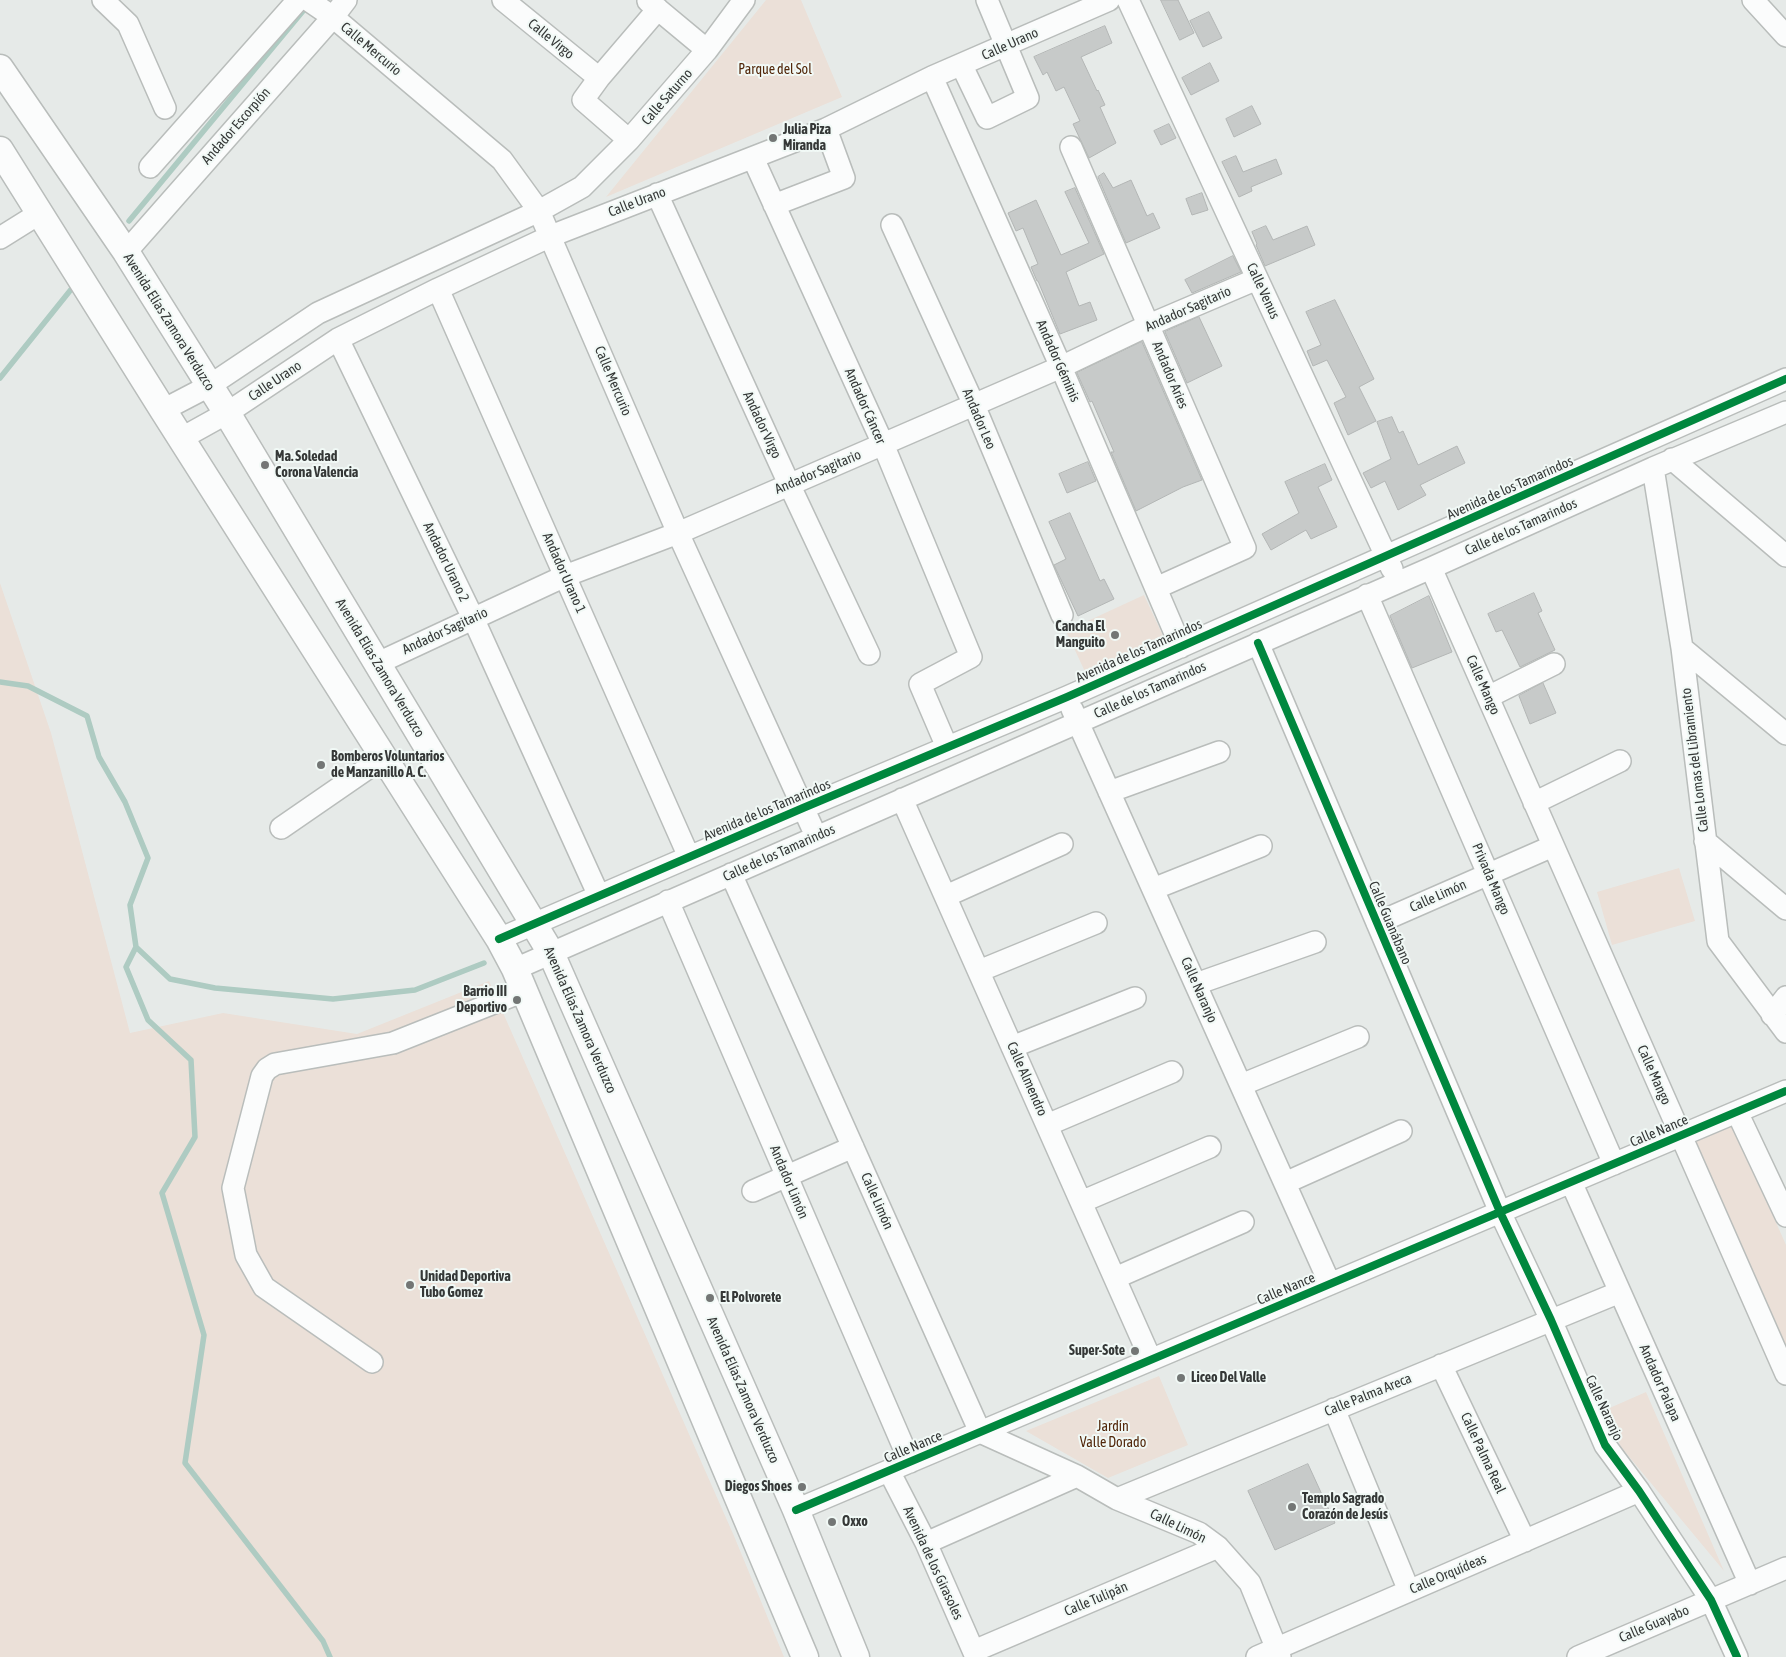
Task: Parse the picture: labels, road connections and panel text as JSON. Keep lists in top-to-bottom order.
{
  "streets": {
    "main road": ["Avenida Elías Zamora Verduzco"],
    "street": [
      "Calle Virgo",
      "Calle Urano",
      "Calle Mercurio",
      "Calle Saturno",
      "Andador Escorpión",
      "Calle Venus",
      "Andador Sagitario",
      "Andador Géminis",
      "Andador Aries",
      "Andador Cáncer",
      "Andador Leo",
      "Andador Virgo",
      "Avenida de los Tamarindos",
      "Calle de los Tamarindos",
      "Andador Urano 2",
      "Andador Urano 1",
      "Calle Mango",
      "Calle Lomas del Libramiento",
      "Privada Mango",
      "Calle Limón",
      "Calle Guanábano",
      "Calle Naranjo",
      "Calle Almendro",
      "Calle Nance",
      "Andador Limón",
      "Andador Palapa",
      "Calle Palma Areca",
      "Calle Palma Real",
      "Avenida de los Girasoles",
      "Calle Orquídeas",
      "Calle Tulipán",
      "Calle Guayabo"
    ]
  },
  "crossings": [
    ["Calle Urano", "Calle Mercurio"],
    ["Calle Urano", "Avenida Elías Zamora Verduzco"],
    ["Calle Urano", "Andador Géminis"],
    ["Calle Urano", "Andador Cáncer"],
    ["Calle Urano", "Andador Virgo"],
    ["Calle Urano", "Andador Urano 2"],
    ["Calle Urano", "Andador Urano 1"],
    ["Calle Mercurio", "Calle Saturno"],
    ["Calle Mercurio", "Andador Escorpión"],
    ["Calle Mercurio", "Andador Sagitario"],
    ["Calle Mercurio", "Avenida de los Tamarindos"],
    ["Calle Mercurio", "Calle de los Tamarindos"],
    ["Andador Escorpión", "Avenida Elías Zamora Verduzco"],
    ["Calle Venus", "Andador Sagitario"],
    ["Calle Venus", "Avenida de los Tamarindos"],
    ["Calle Venus", "Calle de los Tamarindos"],
    ["Andador Sagitario", "Avenida Elías Zamora Verduzco"],
    ["Andador Sagitario", "Andador Géminis"],
    ["Andador Sagitario", "Andador Aries"],
    ["Andador Sagitario", "Andador Cáncer"],
    ["Andador Sagitario", "Andador Leo"],
    ["Andador Sagitario", "Andador Virgo"],
    ["Andador Sagitario", "Andador Urano 2"],
    ["Andador Sagitario", "Andador Urano 1"],
    ["Avenida Elías Zamora Verduzco", "Avenida de los Tamarindos"],
    ["Avenida Elías Zamora Verduzco", "Calle de los Tamarindos"],
    ["Avenida Elías Zamora Verduzco", "Calle Nance"],
    ["Andador Géminis", "Andador Aries"],
    ["Andador Géminis", "Avenida de los Tamarindos"],
    ["Andador Cáncer", "Avenida de los Tamarindos"],
    ["Avenida de los Tamarindos", "Andador Urano 2"],
    ["Avenida de los Tamarindos", "Andador Urano 1"],
    ["Avenida de los Tamarindos", "Calle Naranjo"],
    ["Calle de los Tamarindos", "Calle Mango"],
    ["Calle de los Tamarindos", "Calle Lomas del Libramiento"],
    ["Calle de los Tamarindos", "Privada Mango"],
    ["Calle de los Tamarindos", "Calle Limón"],
    ["Calle de los Tamarindos", "Calle Guanábano"],
    ["Calle de los Tamarindos", "Calle Naranjo"],
    ["Calle de los Tamarindos", "Calle Almendro"],
    ["Calle de los Tamarindos", "Andador Limón"],
    ["Calle Mango", "Calle Limón"],
    ["Calle Mango", "Calle Nance"],
    ["Privada Mango", "Calle Limón"],
    ["Privada Mango", "Calle Nance"],
    ["Calle Limón", "Calle Guanábano"],
    ["Calle Limón", "Calle Nance"],
    ["Calle Limón", "Calle Palma Areca"],
    ["Calle Limón", "Calle Orquídeas"],
    ["Calle Limón", "Calle Tulipán"],
    ["Calle Guanábano", "Calle Naranjo"],
    ["Calle Guanábano", "Calle Nance"],
    ["Calle Naranjo", "Calle Nance"],
    ["Calle Naranjo", "Calle Palma Areca"],
    ["Calle Naranjo", "Calle Orquídeas"],
    ["Calle Naranjo", "Calle Guayabo"],
    ["Calle Almendro", "Calle Nance"],
    ["Calle Nance", "Andador Limón"],
    ["Calle Nance", "Andador Palapa"],
    ["Calle Nance", "Avenida de los Girasoles"],
    ["Andador Palapa", "Calle Palma Areca"],
    ["Andador Palapa", "Calle Guayabo"],
    ["Calle Palma Areca", "Calle Palma Real"],
    ["Calle Palma Real", "Calle Orquídeas"],
    ["Avenida de los Girasoles", "Calle Tulipán"]
  ],
  "parks": ["Parque del Sol", "Jardín Valle Dorado"],
  "places": [
    "Julia Piza Miranda",
    "Ma. Soledad Corona Valencia",
    "Cancha El Manguito",
    "Bomberos Voluntarios de Manzanillo A. C.",
    "Barrio III Deportivo",
    "Unidad Deportiva Tubo Gomez",
    "El Polvorete",
    "Super-Sote",
    "Liceo Del Valle",
    "Diegos Shoes",
    "Templo Sagrado Corazón de Jesús",
    "Oxxo"
  ]
}
